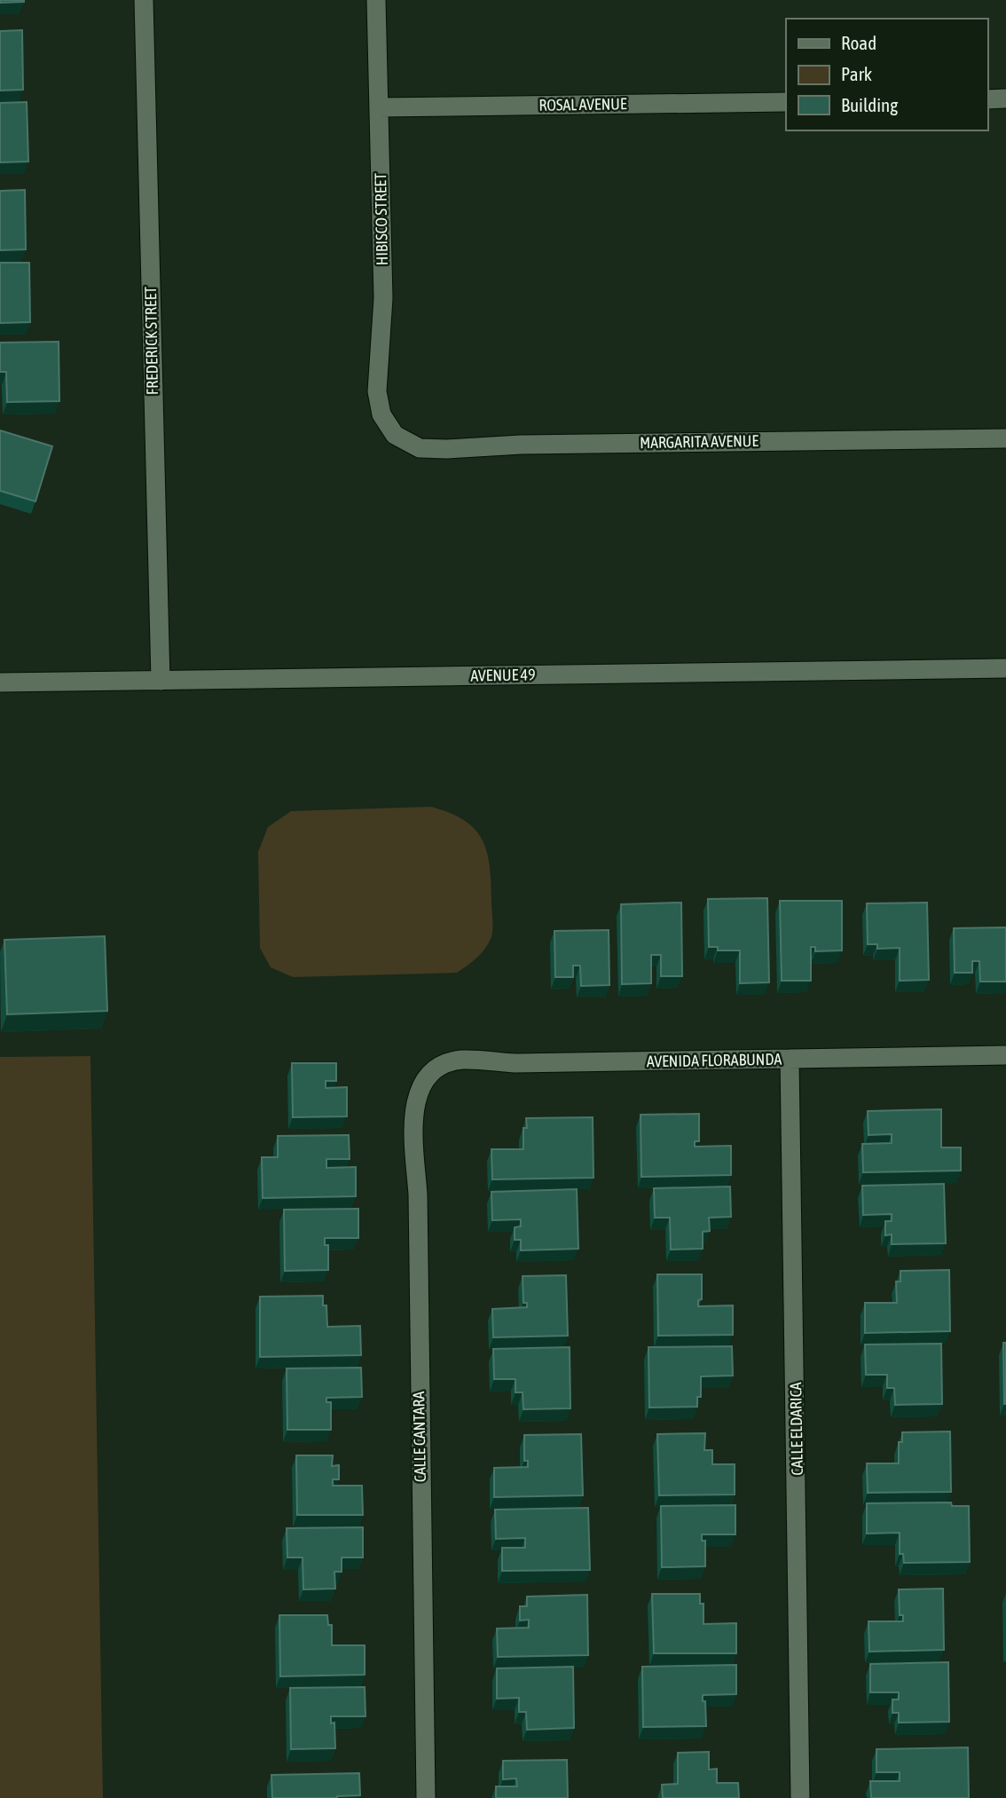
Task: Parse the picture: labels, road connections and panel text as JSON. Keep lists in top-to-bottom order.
{
  "streets": {
    "street": [
      "ROSAL AVENUE",
      "HIBISCO STREET",
      "FREDERICK STREET",
      "MARGARITA AVENUE",
      "AVENUE 49",
      "AVENIDA FLORABUNDA",
      "CALLE ELDARICA",
      "CALLE CANTARA"
    ]
  },
  "crossings": [
    ["ROSAL AVENUE", "HIBISCO STREET"],
    ["HIBISCO STREET", "MARGARITA AVENUE"],
    ["FREDERICK STREET", "AVENUE 49"],
    ["AVENIDA FLORABUNDA", "CALLE ELDARICA"],
    ["AVENIDA FLORABUNDA", "CALLE CANTARA"]
  ],
  "legend": ["Road", "Park", "Building"]
}
